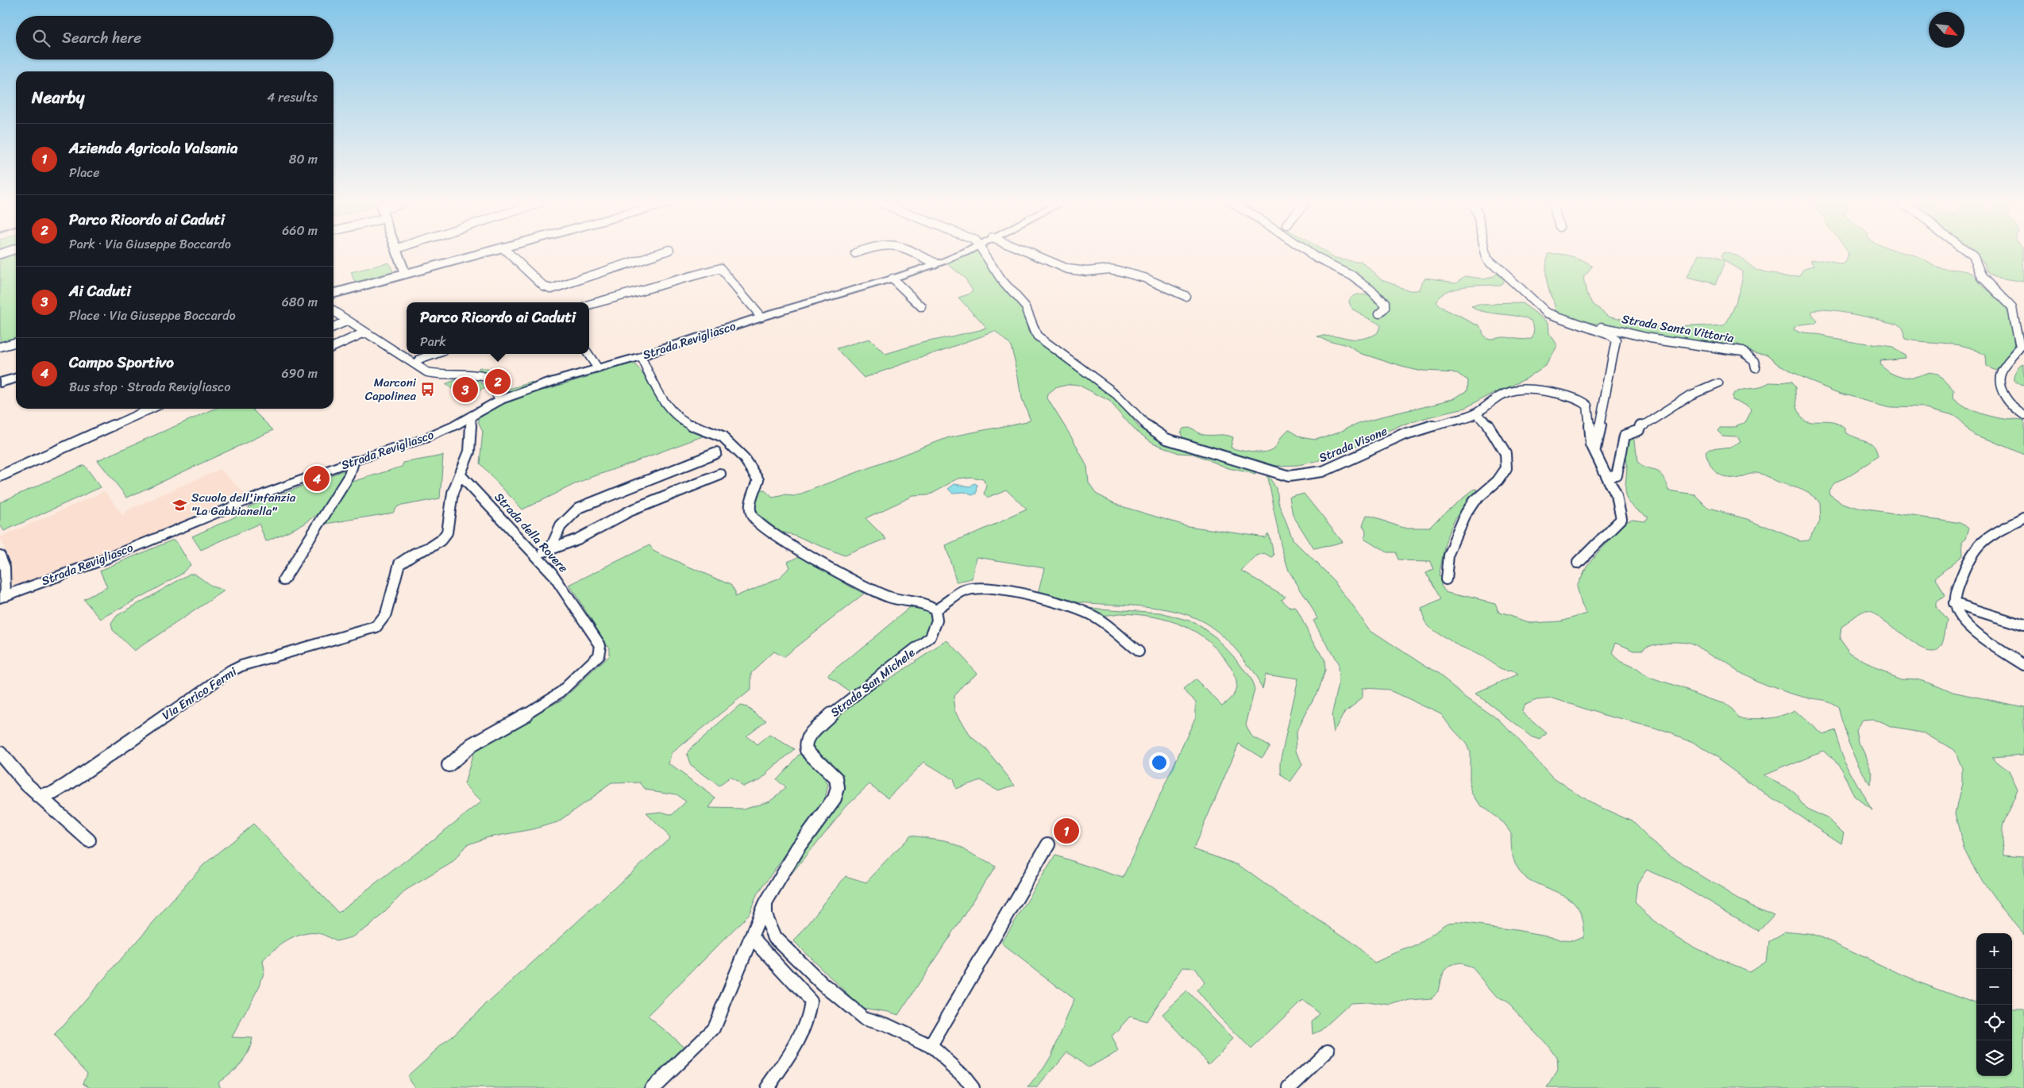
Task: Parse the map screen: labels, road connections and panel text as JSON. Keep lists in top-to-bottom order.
{
  "streets": {
    "street": [
      "Strada Santa Vittoria",
      "Strada Revigliasco",
      "Strada Visone",
      "Strada della Rovere",
      "Strada San Michele",
      "Via Enrico Fermi"
    ]
  },
  "crossings": [
    ["Strada Santa Vittoria", "Strada Visone"],
    ["Strada della Rovere", "Via Enrico Fermi"]
  ],
  "places": {
    "bus stop": ["Marconi Capolinea"],
    "school or university": ["Scuola dell'infanzia \"La Gabbianella\""]
  },
  "north": "bottom right",
  "page": {
    "search": "Search here",
    "heading": ["Nearby", "4 results"],
    "list": [
      {
        "mark": "1",
        "name": "Azienda Agricola Valsania",
        "note": "Place",
        "value": "80 m"
      },
      {
        "mark": "2",
        "name": "Parco Ricordo ai Caduti",
        "note": "Park · Via Giuseppe Boccardo",
        "value": "660 m"
      },
      {
        "mark": "3",
        "name": "Ai Caduti",
        "note": "Place · Via Giuseppe Boccardo",
        "value": "680 m"
      },
      {
        "mark": "4",
        "name": "Campo Sportivo",
        "note": "Bus stop · Strada Revigliasco",
        "value": "690 m"
      }
    ],
    "popup": ["Parco Ricordo ai Caduti", "Park"],
    "pins": [
      "2",
      "3",
      "4",
      "1"
    ],
    "map_buttons": ["+", "−"]
  }
}
